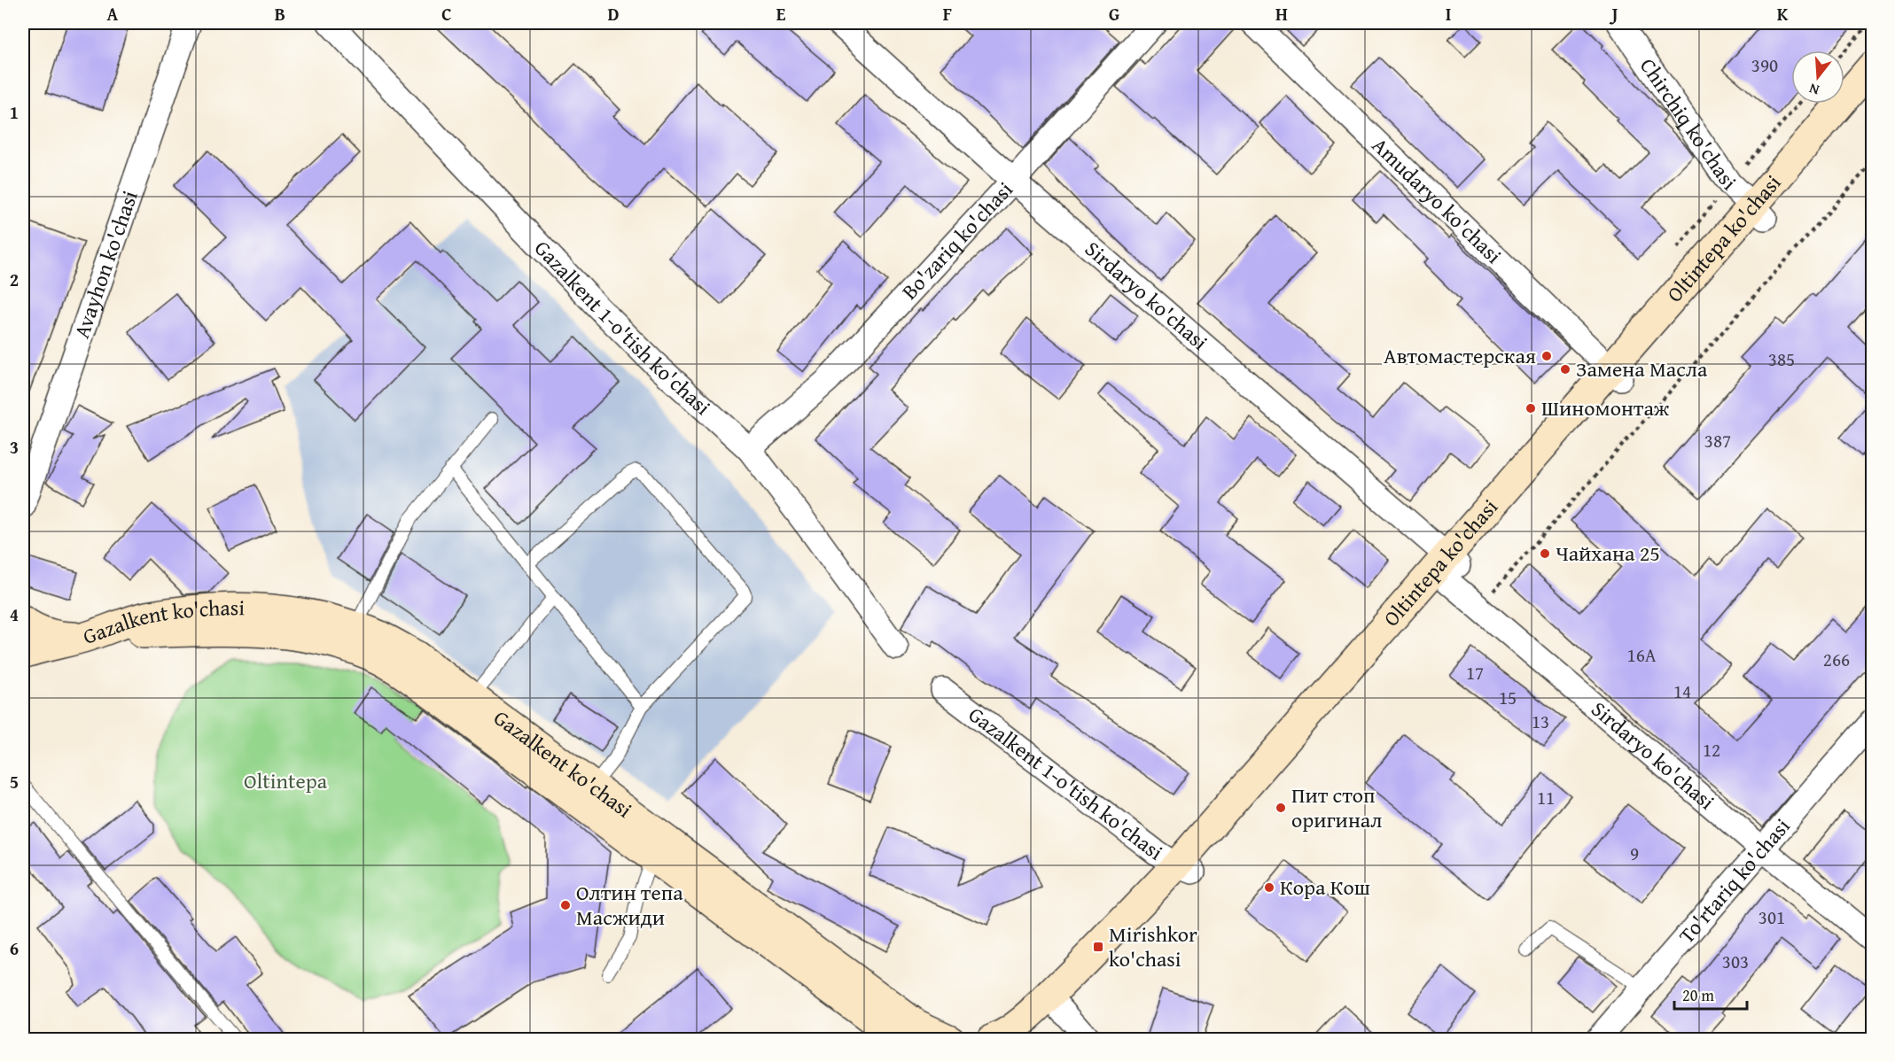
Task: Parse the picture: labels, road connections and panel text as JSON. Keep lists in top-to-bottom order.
{
  "streets": {
    "main road": ["Oltintepa ko'chasi", "Gazalkent ko'chasi"],
    "street": [
      "Chirchiq ko'chasi",
      "Amudaryo ko'chasi",
      "Bo'zariq ko'chasi",
      "Avayhon ko'chasi",
      "Sirdaryo ko'chasi",
      "Gazalkent 1-o'tish ko'chasi",
      "To'rtariq ko'chasi"
    ]
  },
  "crossings": [
    ["Chirchiq ko'chasi", "Oltintepa ko'chasi"],
    ["Amudaryo ko'chasi", "Oltintepa ko'chasi"],
    ["Oltintepa ko'chasi", "Sirdaryo ko'chasi"],
    ["Oltintepa ko'chasi", "Gazalkent 1-o'tish ko'chasi"],
    ["Bo'zariq ko'chasi", "Sirdaryo ko'chasi"],
    ["Bo'zariq ko'chasi", "Gazalkent 1-o'tish ko'chasi"],
    ["Sirdaryo ko'chasi", "To'rtariq ko'chasi"]
  ],
  "parks": ["Oltintepa"],
  "places": {
    "other": [
      "Автомастерская",
      "Замена Маслa",
      "Шиномонтаж",
      "Чайхана 25",
      "Пит стоп оригинал",
      "Кора Кош",
      "Олтин тепа Масжиди"
    ],
    "transit": ["Mirishkor ko'chasi"]
  },
  "house_numbers": [
    "390",
    "385",
    "387",
    "16A",
    "266",
    "17",
    "14",
    "15",
    "13",
    "12",
    "11",
    "9",
    "301",
    "303"
  ],
  "scale_bar": "20 m",
  "north": "bottom",
  "grid": {
    "columns": [
      "A",
      "B",
      "C",
      "D",
      "E",
      "F",
      "G",
      "H",
      "I",
      "J",
      "K"
    ],
    "rows": [
      "1",
      "2",
      "3",
      "4",
      "5",
      "6"
    ]
  }
}
